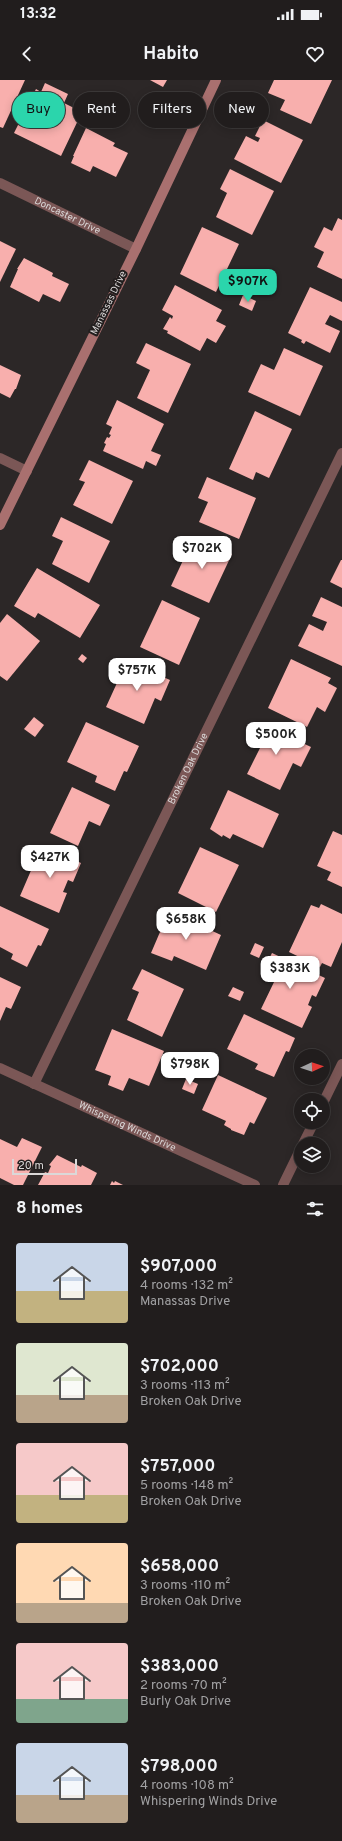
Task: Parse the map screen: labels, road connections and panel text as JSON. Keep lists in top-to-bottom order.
{
  "streets": {
    "street": [
      "Doncaster Drive",
      "Manassas Drive",
      "Broken Oak Drive",
      "Whispering Winds Drive"
    ]
  },
  "crossings": [
    ["Doncaster Drive", "Manassas Drive"],
    ["Broken Oak Drive", "Whispering Winds Drive"]
  ],
  "scale_bar": "20 m",
  "north": "right",
  "page": {
    "status": "13:32",
    "header": "Habito",
    "chip": [
      "Buy",
      "Rent",
      "Filters",
      "New"
    ],
    "price": [
      "$907K",
      "$702K",
      "$757K",
      "$500K",
      "$427K",
      "$658K",
      "$383K",
      "$798K"
    ],
    "scale": "20 m",
    "heading": "8 homes",
    "list": [
      {
        "name": "$907,000",
        "note": "4 rooms · 132 m² · Manassas Drive"
      },
      {
        "name": "$702,000",
        "note": "3 rooms · 113 m² · Broken Oak Drive"
      },
      {
        "name": "$757,000",
        "note": "5 rooms · 148 m² · Broken Oak Drive"
      },
      {
        "name": "$658,000",
        "note": "3 rooms · 110 m² · Broken Oak Drive"
      },
      {
        "name": "$383,000",
        "note": "2 rooms · 70 m² · Burly Oak Drive"
      },
      {
        "name": "$798,000",
        "note": "4 rooms · 108 m² · Whispering Winds Drive"
      }
    ]
  }
}
